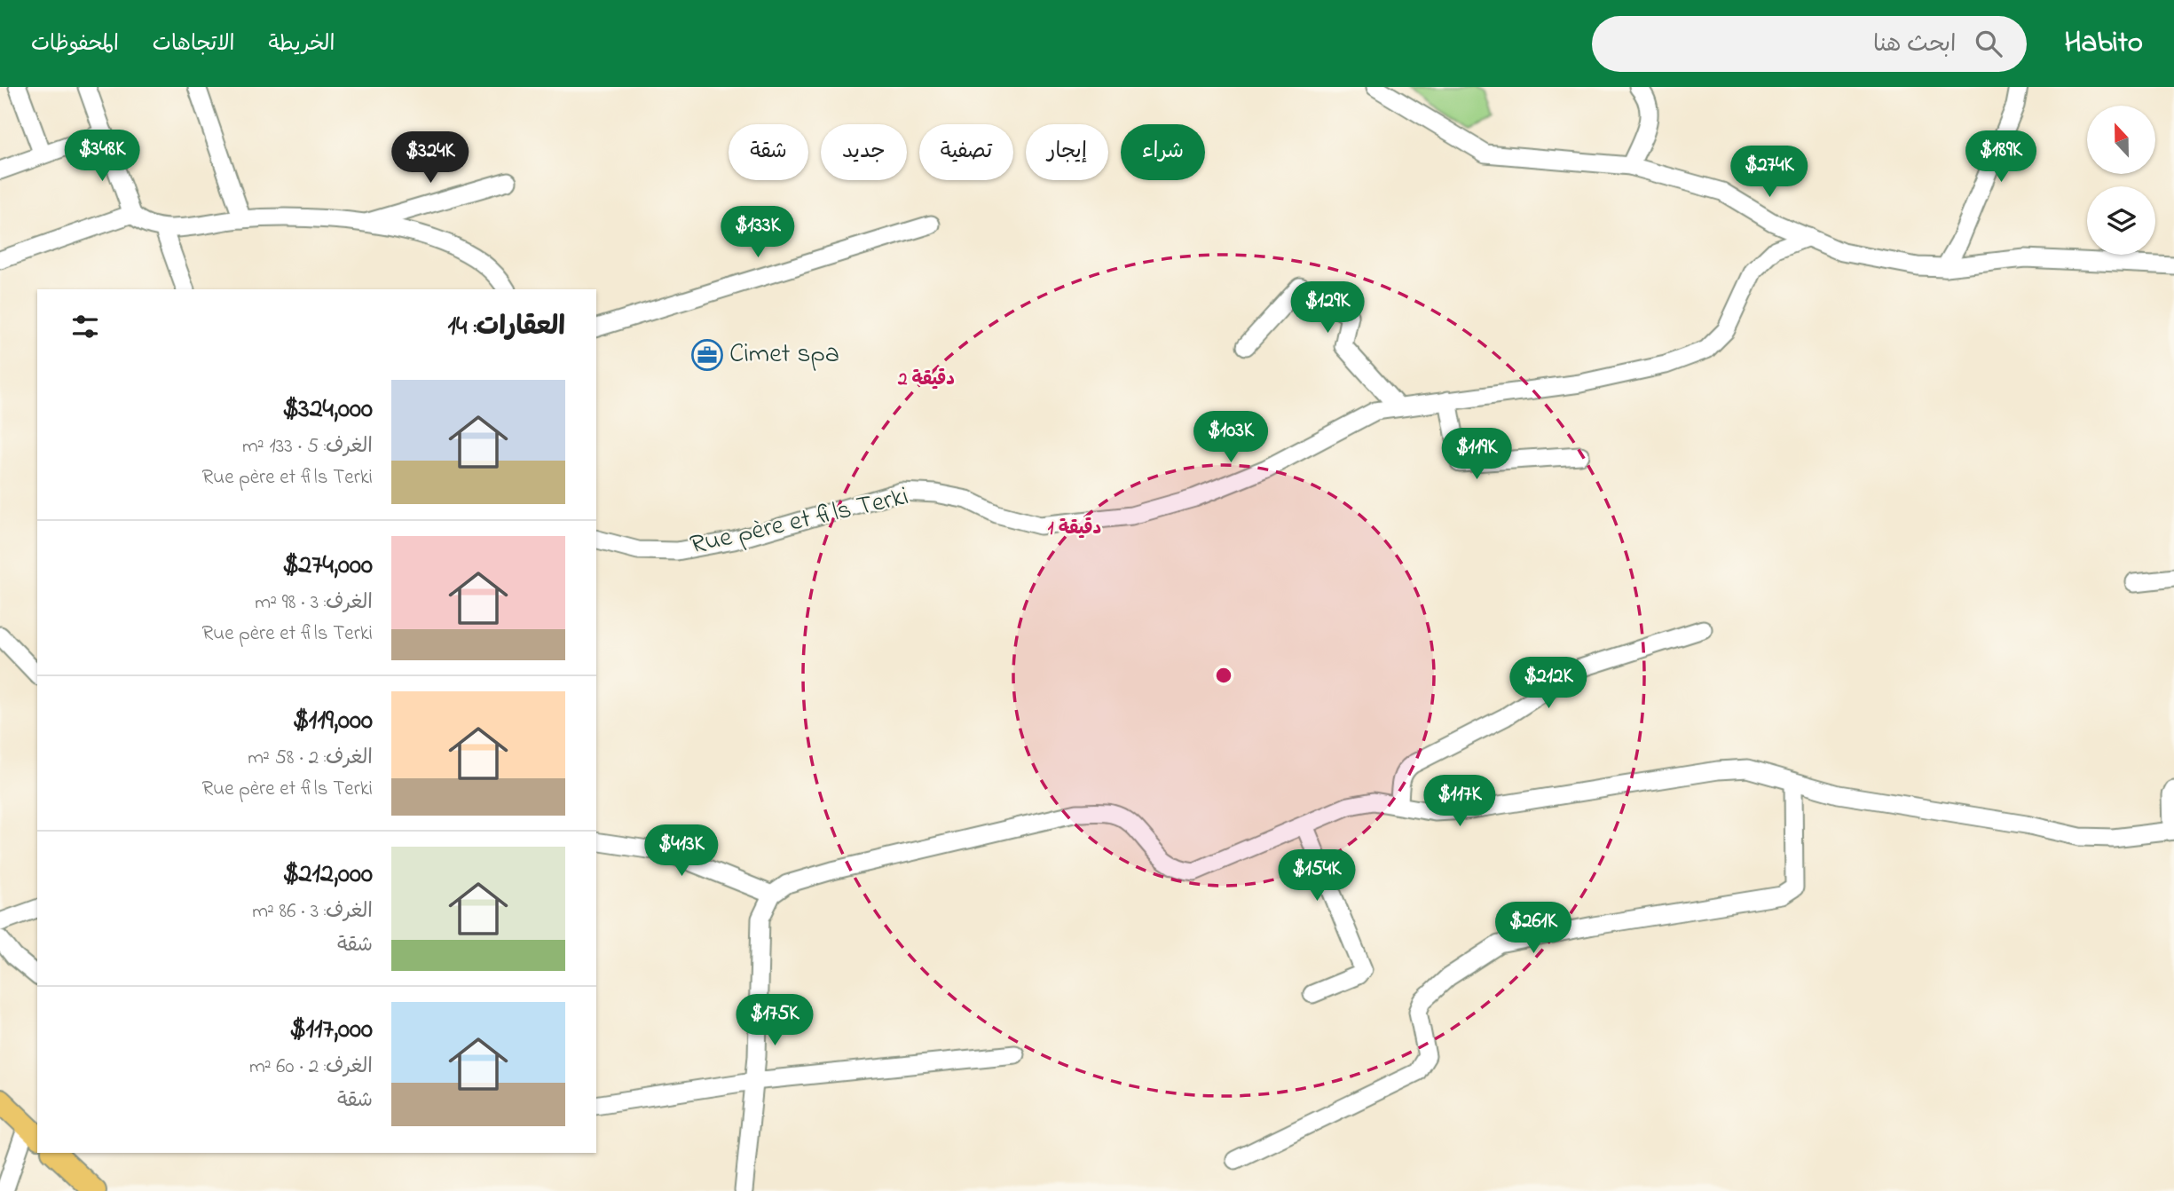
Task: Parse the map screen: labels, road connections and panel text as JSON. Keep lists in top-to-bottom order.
{
  "streets": {
    "street": ["Rue père et fils Terki"]
  },
  "places": {
    "office": ["Cimet spa"]
  },
  "north": "top",
  "page": {
    "header": "Habito",
    "search": "ابحث هنا",
    "nav": ["الخريطة", "الاتجاهات", "المحفوظات"],
    "chip": [
      "شراء",
      "إيجار",
      "تصفية",
      "جديد",
      "شقة"
    ],
    "price": [
      "$348K",
      "$189K",
      "$324K",
      "$274K",
      "$133K",
      "$129K",
      "$103K",
      "$119K",
      "$212K",
      "$117K",
      "$413K",
      "$154K",
      "$261K",
      "$175K"
    ],
    "heading": "العقارات: 14",
    "list": [
      {
        "name": "$324,000",
        "note": "الغرف: 5 · 133 m² · Rue père et fils Terki"
      },
      {
        "name": "$274,000",
        "note": "الغرف: 3 · 98 m² · Rue père et fils Terki"
      },
      {
        "name": "$119,000",
        "note": "الغرف: 2 · 58 m² · Rue père et fils Terki"
      },
      {
        "name": "$212,000",
        "note": "الغرف: 3 · 86 m² · شقة"
      },
      {
        "name": "$117,000",
        "note": "الغرف: 2 · 60 m² · شقة"
      }
    ]
  },
  "rings": ["2 دقيقة", "1 دقيقة"]
}
